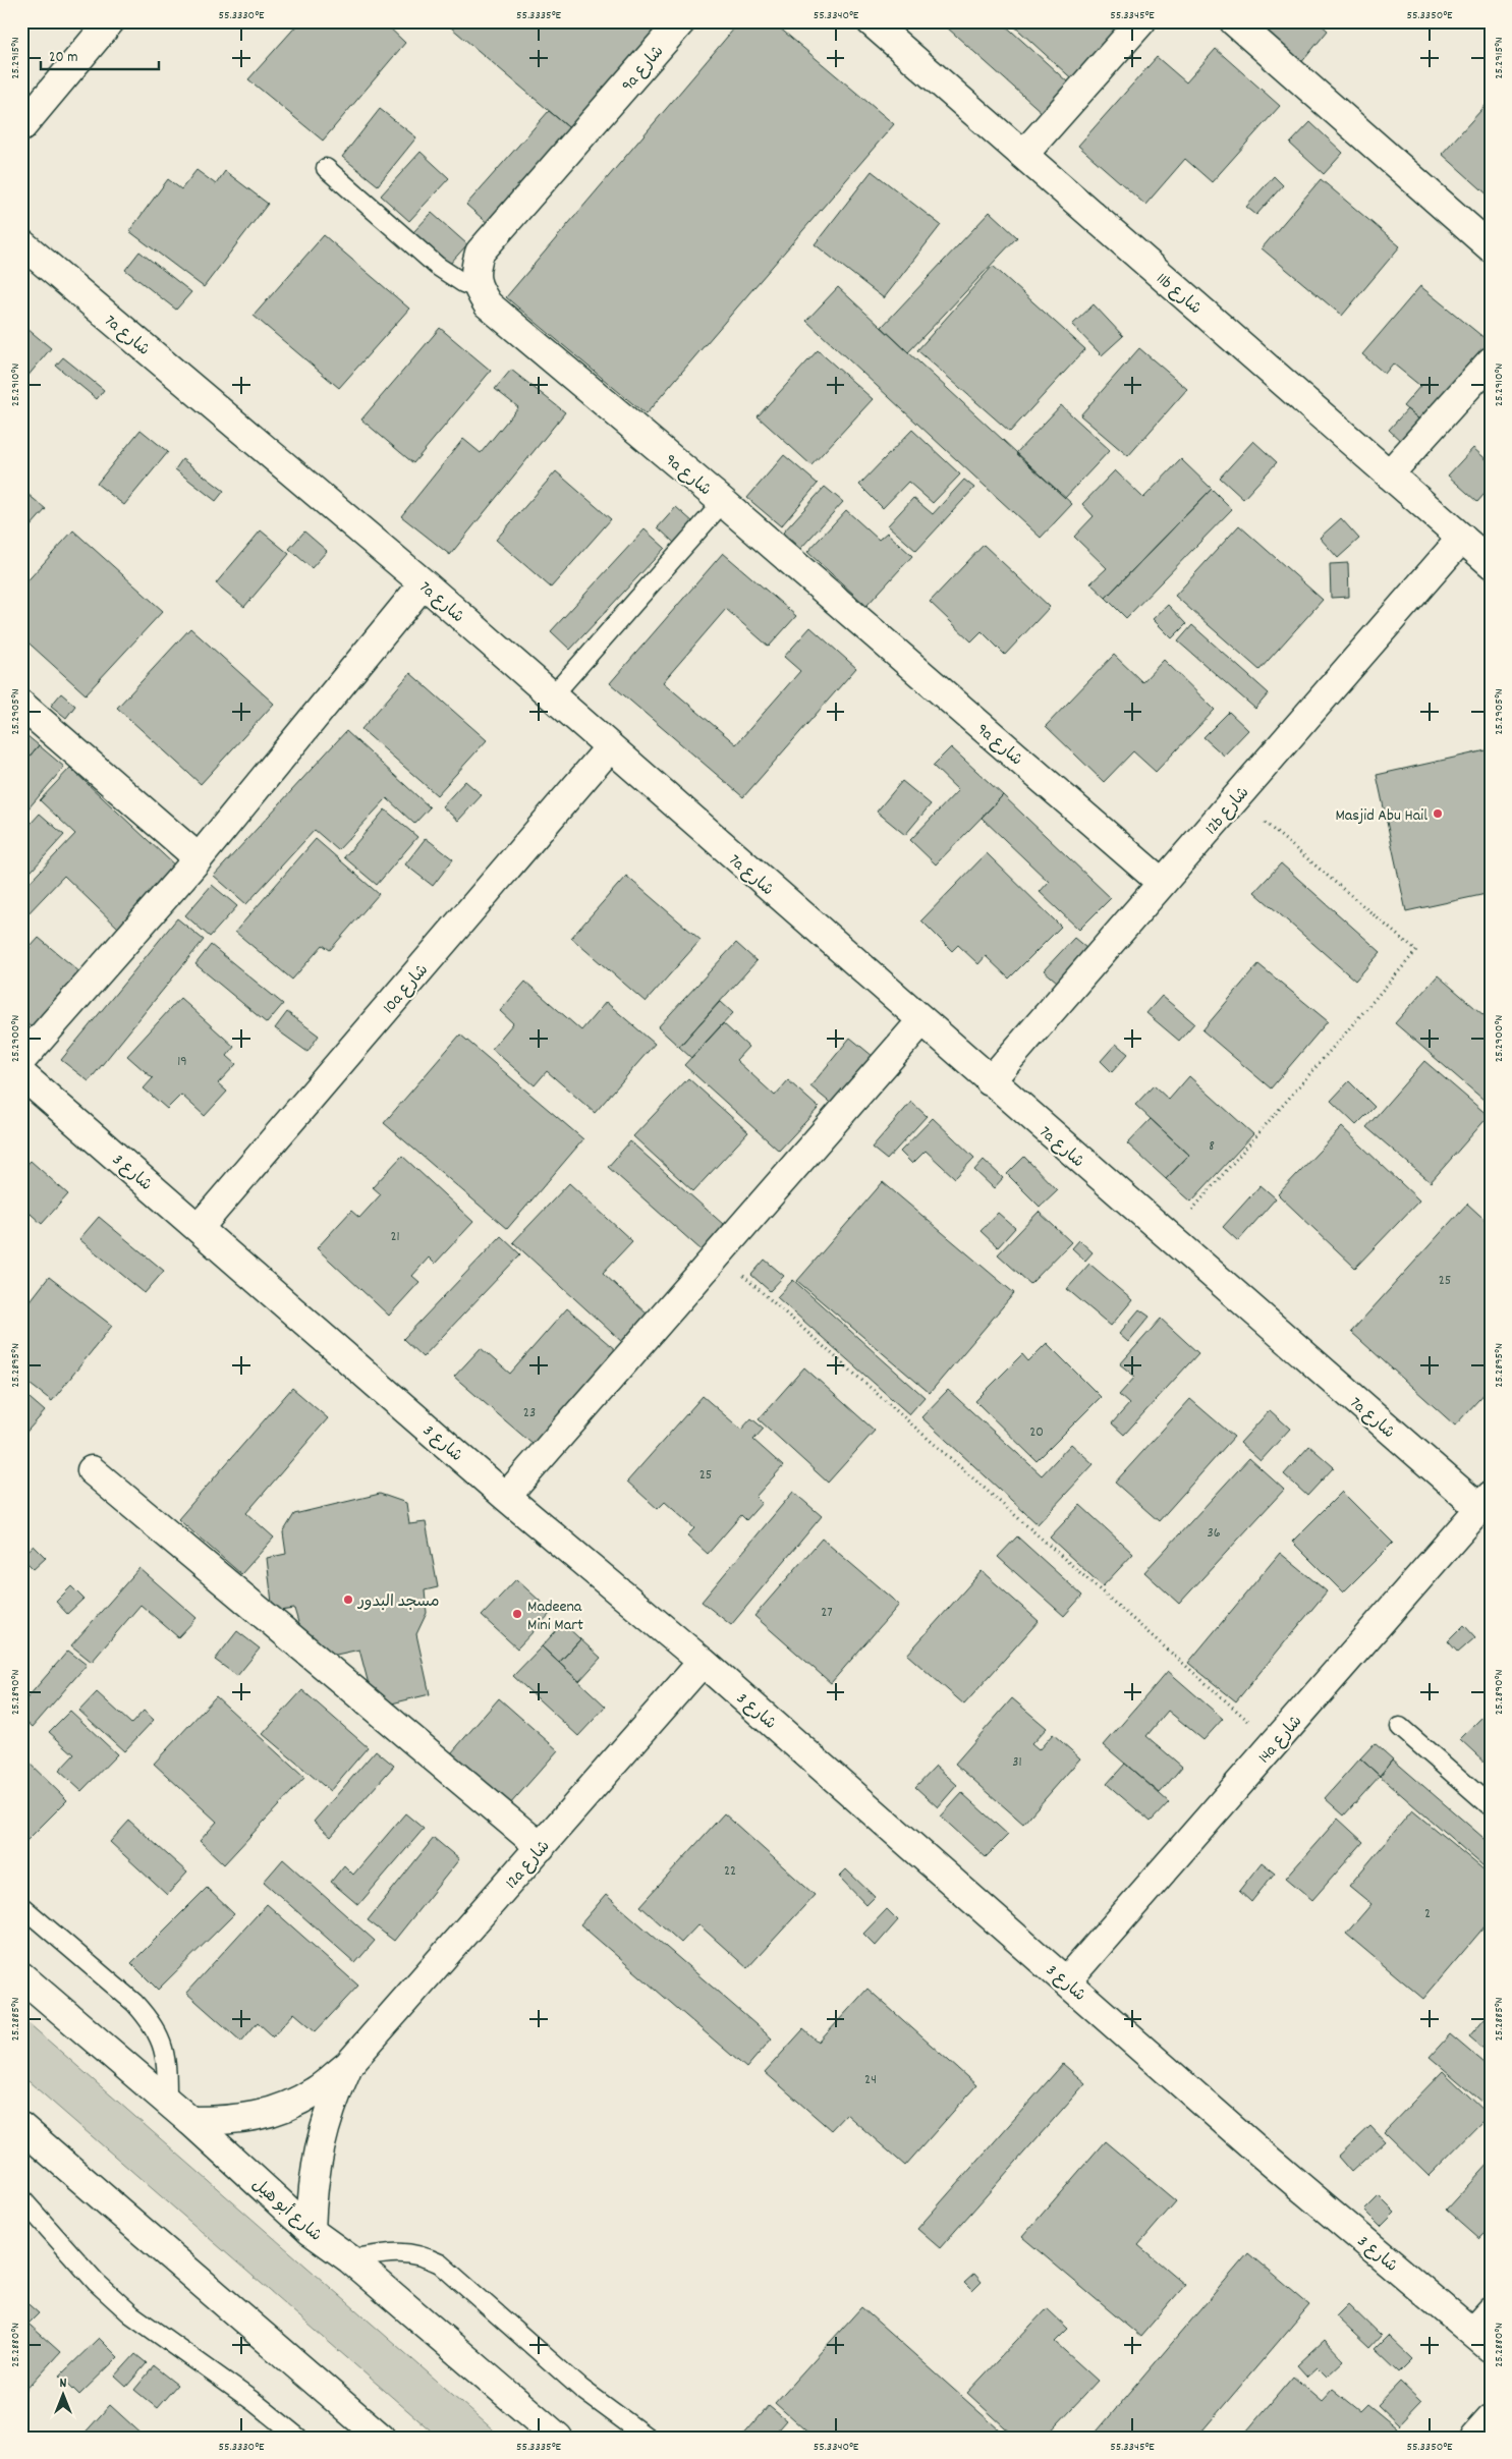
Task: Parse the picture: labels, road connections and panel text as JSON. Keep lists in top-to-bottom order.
{
  "streets": {
    "street": [
      "9a شارع",
      "11b شارع",
      "7a شارع",
      "12b شارع",
      "10a شارع",
      "شارع 3",
      "14a شارع",
      "12a شارع",
      "شارع أبو هيل"
    ]
  },
  "crossings": [
    ["9a شارع", "12b شارع"],
    ["11b شارع", "12b شارع"],
    ["7a شارع", "12b شارع"],
    ["7a شارع", "10a شارع"],
    ["7a شارع", "14a شارع"],
    ["10a شارع", "شارع 3"],
    ["شارع 3", "14a شارع"],
    ["شارع 3", "12a شارع"],
    ["12a شارع", "شارع أبو هيل"]
  ],
  "places": ["Masjid Abu Hail", "مسجد البدور", "Madeena Mini Mart"],
  "house_numbers": [
    "19",
    "8",
    "21",
    "25",
    "23",
    "20",
    "25",
    "36",
    "27",
    "31",
    "22",
    "2",
    "24"
  ],
  "scale_bar": "20 m",
  "north": "top",
  "coordinates": [
    "55.3330°E",
    "55.3335°E",
    "55.3340°E",
    "55.3345°E",
    "55.3350°E",
    "25.2915°N",
    "25.2910°N",
    "25.2905°N",
    "25.2900°N",
    "25.2895°N",
    "25.2890°N",
    "25.2885°N",
    "25.2880°N"
  ]
}
